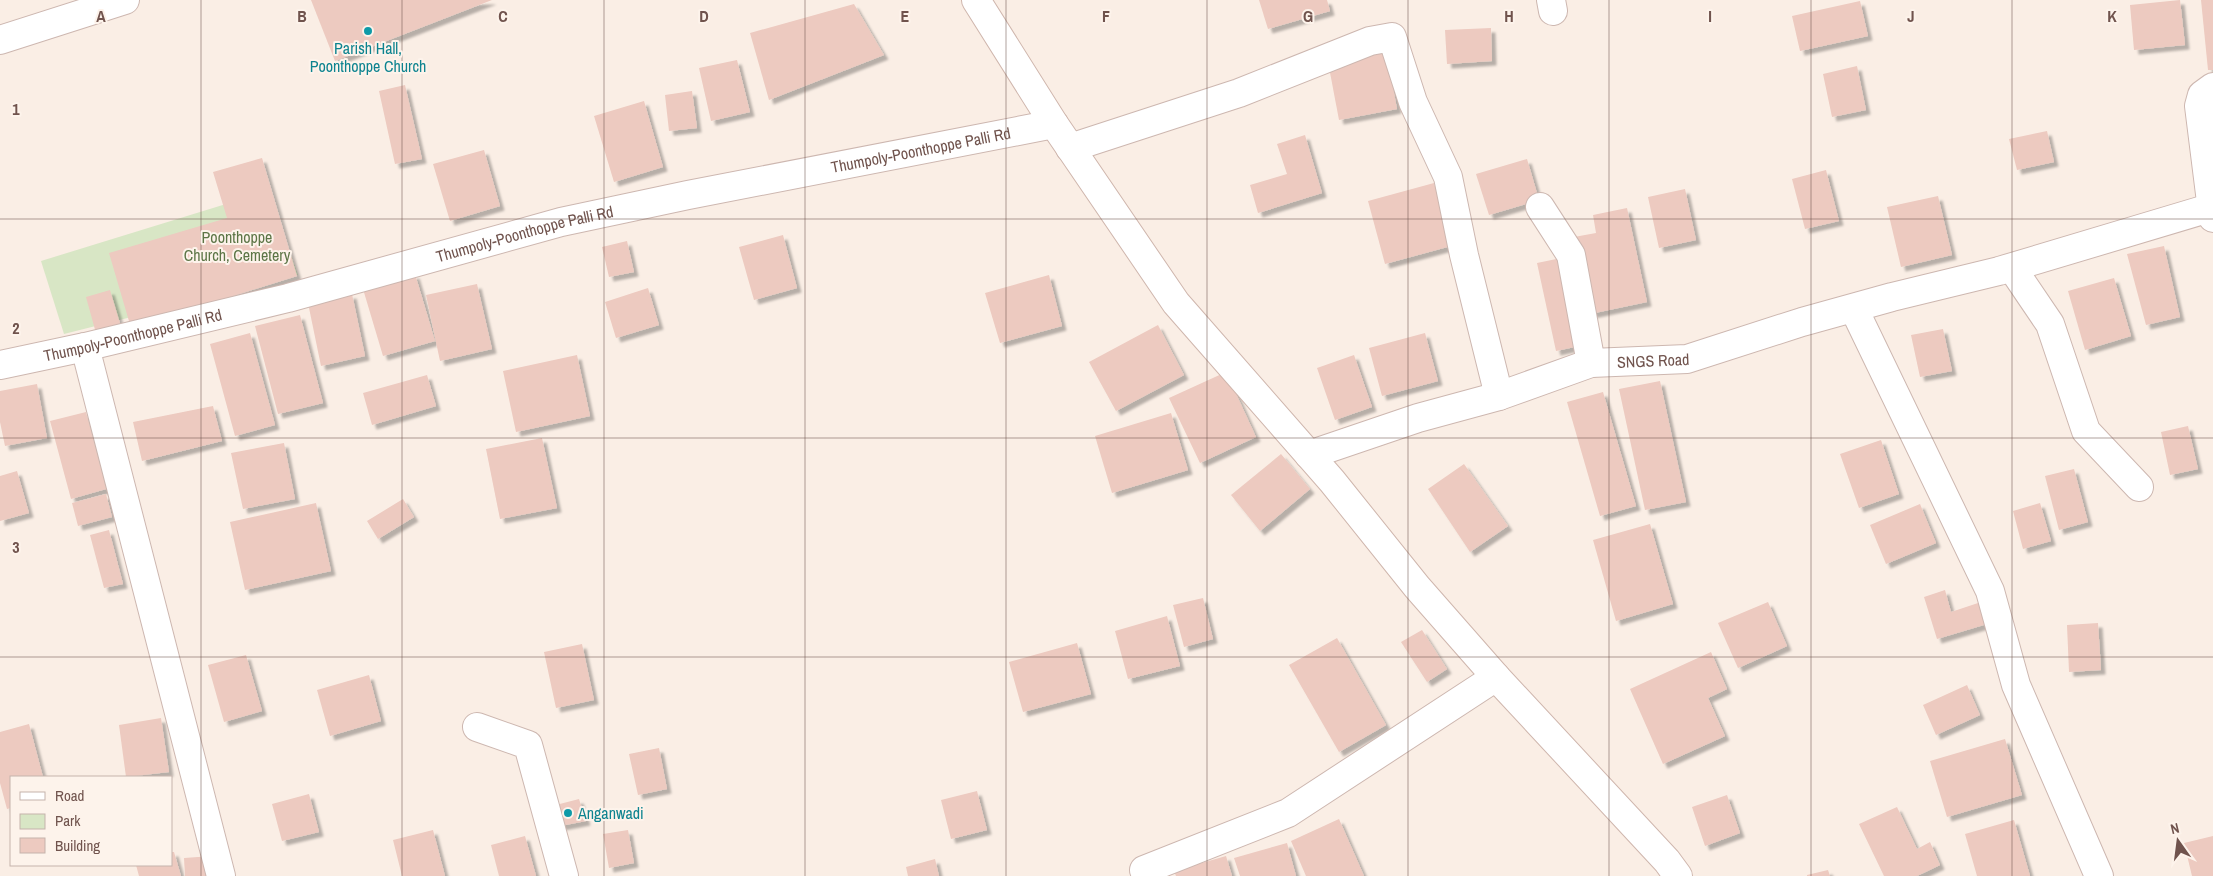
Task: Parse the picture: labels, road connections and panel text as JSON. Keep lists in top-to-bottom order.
{
  "streets": {
    "street": ["Thumpoly-Poonthoppe Palli Rd", "SNGS Road"]
  },
  "parks": ["Poonthoppe Church, Cemetery"],
  "places": ["Parish Hall, Poonthoppe Church", "Anganwadi"],
  "legend": ["Road", "Park", "Building"],
  "north": "top",
  "grid": {
    "columns": [
      "A",
      "B",
      "C",
      "D",
      "E",
      "F",
      "G",
      "H",
      "I",
      "J",
      "K"
    ],
    "rows": ["1", "2", "3"]
  }
}
